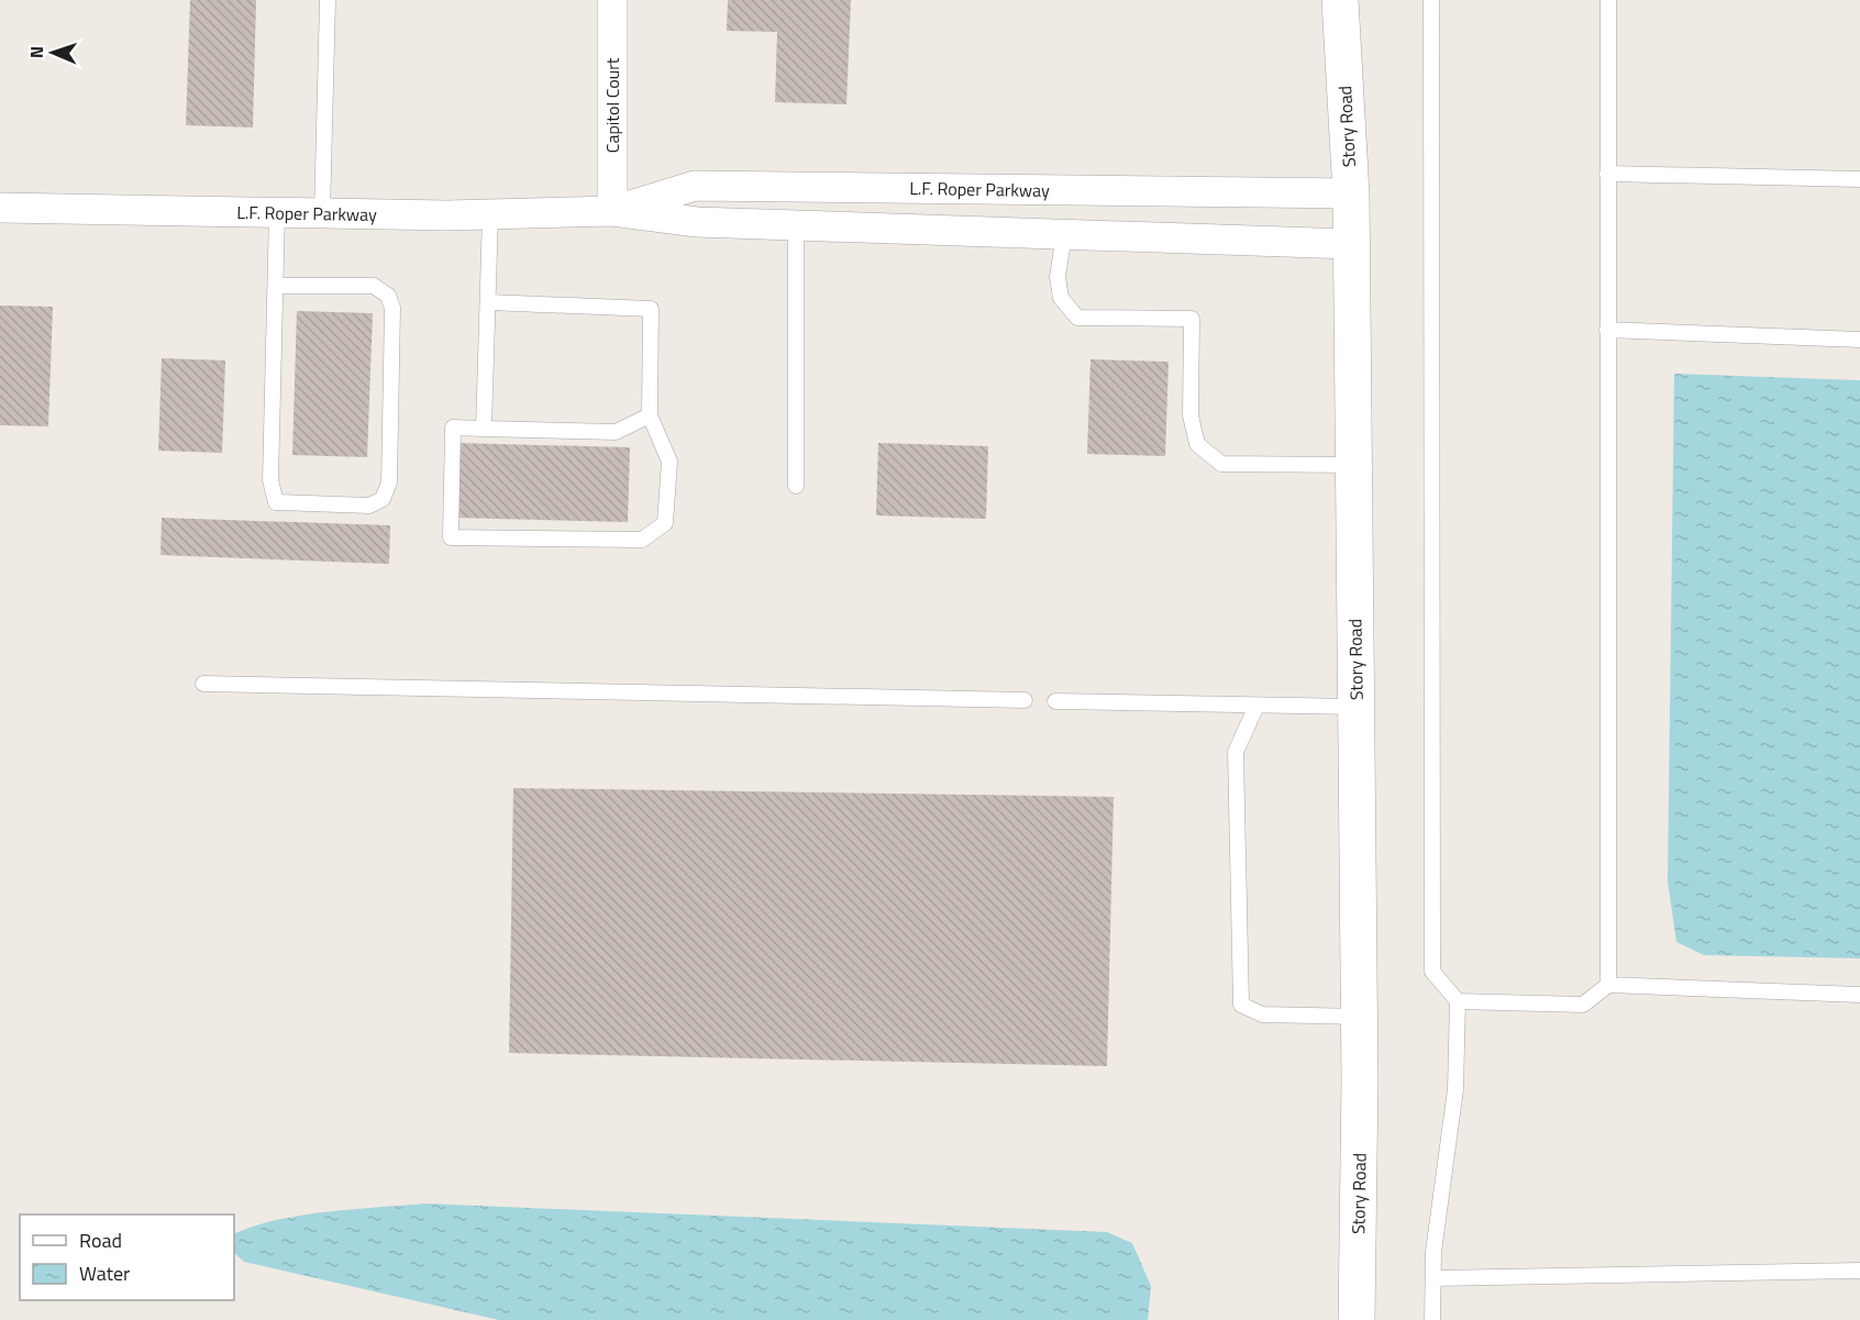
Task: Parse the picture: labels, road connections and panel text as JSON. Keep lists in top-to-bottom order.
{
  "streets": {
    "street": ["Capitol Court", "Story Road", "L.F. Roper Parkway"]
  },
  "crossings": [
    ["Capitol Court", "L.F. Roper Parkway"],
    ["Story Road", "L.F. Roper Parkway"]
  ],
  "legend": ["Road", "Water"],
  "north": "left"
}
